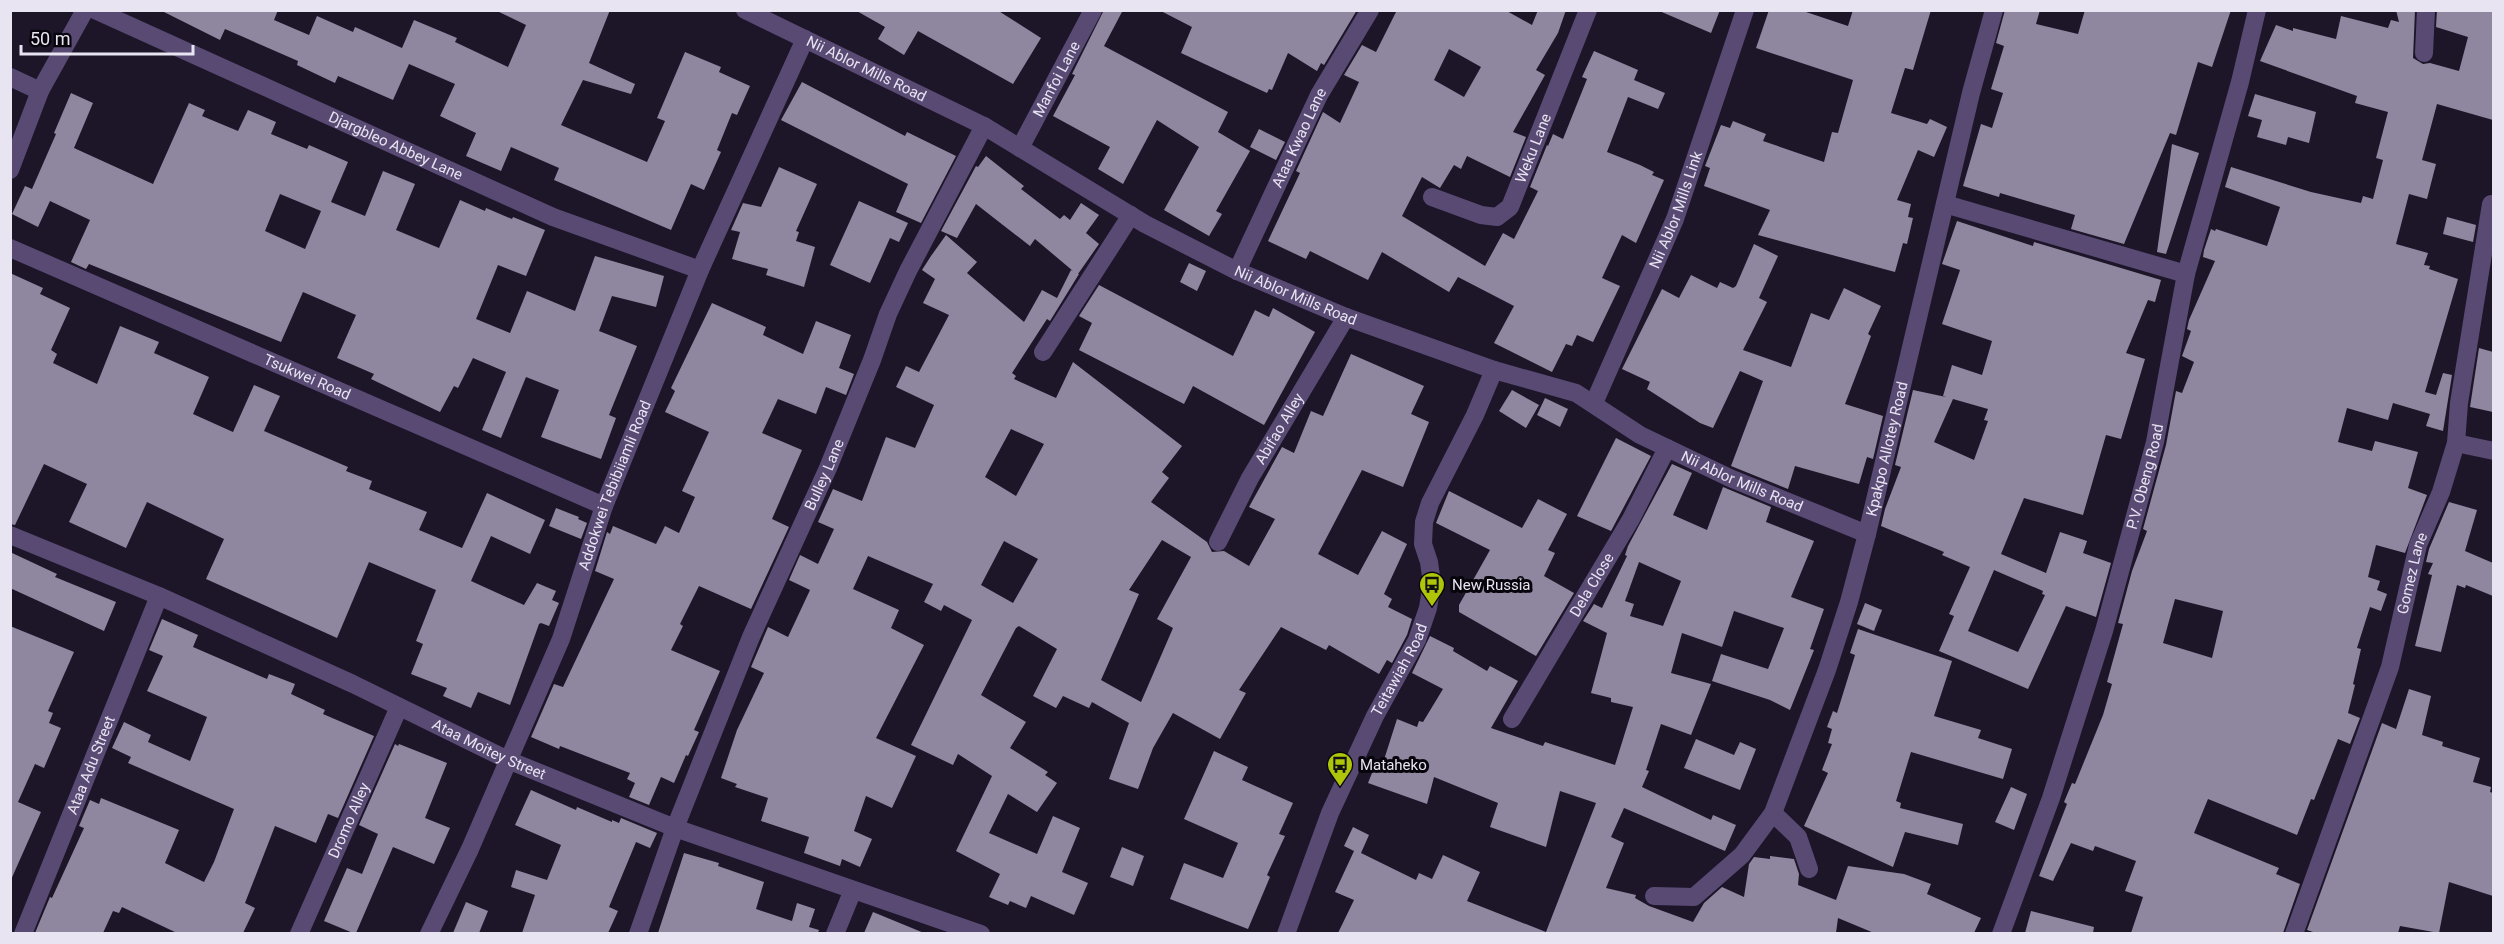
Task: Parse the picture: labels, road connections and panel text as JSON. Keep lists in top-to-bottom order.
{
  "streets": {
    "street": [
      "Nii Ablor Mills Road",
      "Manfoi Lane",
      "Ataa Kwao Lane",
      "Djargbleo Abbey Lane",
      "Weku Lane",
      "Nii Ablor Mills Link",
      "Tsukwei Road",
      "Abifao Alley",
      "Kpakpo Allotey Road",
      "Bulley Lane",
      "P.V. Obeng Road",
      "Addokwei Tebibiiamli Road",
      "Gomez Lane",
      "Dela Close",
      "Teitawiah Road",
      "Ataa Moitey Street",
      "Ataa Adu Street",
      "Dromo Alley"
    ]
  },
  "crossings": [
    ["Nii Ablor Mills Road", "Manfoi Lane"],
    ["Nii Ablor Mills Road", "Ataa Kwao Lane"],
    ["Nii Ablor Mills Road", "Nii Ablor Mills Link"],
    ["Nii Ablor Mills Road", "Abifao Alley"],
    ["Nii Ablor Mills Road", "Kpakpo Allotey Road"],
    ["Nii Ablor Mills Road", "Bulley Lane"],
    ["Nii Ablor Mills Road", "Addokwei Tebibiiamli Road"],
    ["Nii Ablor Mills Road", "Dela Close"],
    ["Nii Ablor Mills Road", "Teitawiah Road"],
    ["Djargbleo Abbey Lane", "Addokwei Tebibiiamli Road"],
    ["Tsukwei Road", "Addokwei Tebibiiamli Road"],
    ["Bulley Lane", "Ataa Moitey Street"],
    ["Addokwei Tebibiiamli Road", "Ataa Moitey Street"],
    ["Ataa Moitey Street", "Ataa Adu Street"],
    ["Ataa Moitey Street", "Dromo Alley"]
  ],
  "places": {
    "bus stop": ["New Russia", "Mataheko"]
  },
  "scale_bar": "50 m"
}
